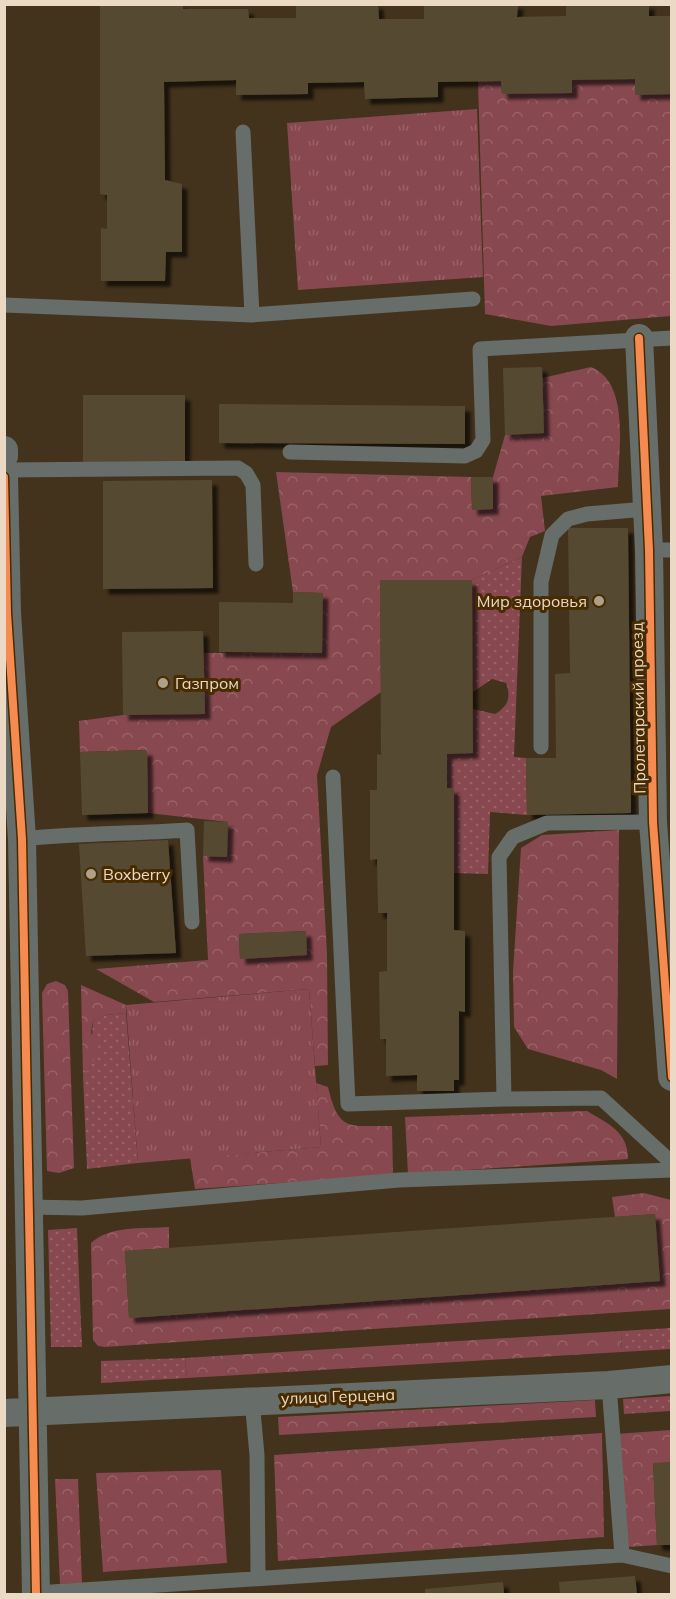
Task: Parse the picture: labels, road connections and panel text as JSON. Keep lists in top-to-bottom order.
{
  "streets": {
    "street": ["Пролетарский проезд", "улица Герцена"]
  },
  "places": ["Мир здоровья", "Газпром", "Boxberry"]
}
